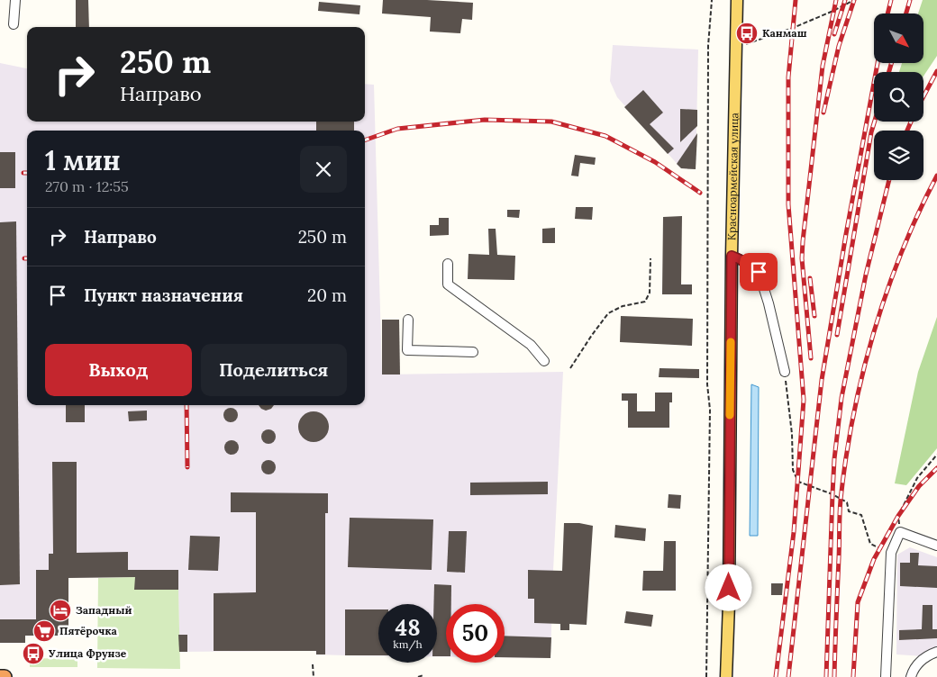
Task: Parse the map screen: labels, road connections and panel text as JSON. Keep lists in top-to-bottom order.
{
  "streets": {
    "main road": ["Красноармейская улица"]
  },
  "places": {
    "bus stop": ["Канмаш", "Улица Фрунзе"],
    "hotel": ["Западный"],
    "supermarket": ["Пятёрочка"]
  },
  "north": "bottom right",
  "page": {
    "turn": ["250 m", "Направо"],
    "heading": ["1 мин", "270 m · 12:55"],
    "list": [
      {
        "name": "Направо",
        "value": "250 m"
      },
      {
        "name": "Пункт назначения",
        "value": "20 m"
      }
    ],
    "buttons": ["Выход", "Поделиться"],
    "speed": "48 km/h",
    "limit": "50"
  }
}
